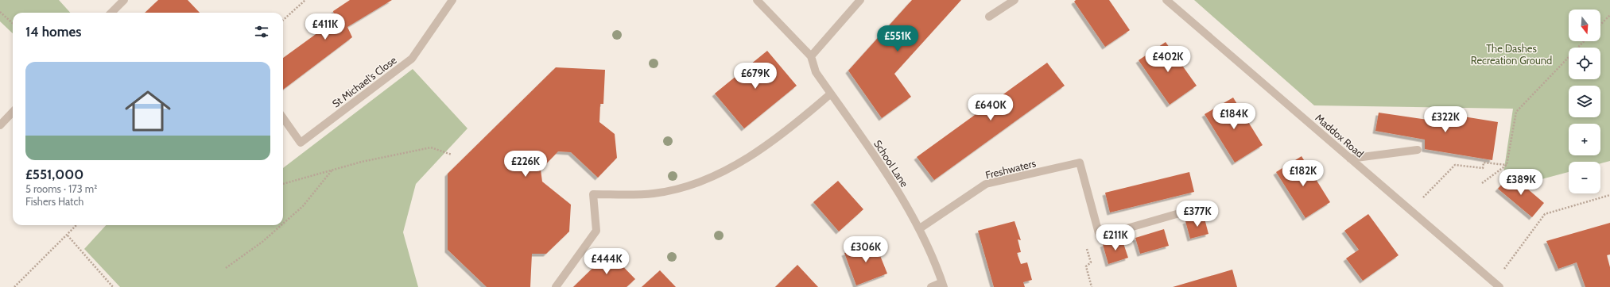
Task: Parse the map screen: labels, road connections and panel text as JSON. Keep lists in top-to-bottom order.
{
  "streets": {
    "street": [
      "St Michael's Close",
      "Maddox Road",
      "School Lane",
      "Freshwaters"
    ]
  },
  "crossings": [
    ["School Lane", "Freshwaters"]
  ],
  "parks": ["The Dashes Recreation Ground"],
  "north": "bottom",
  "page": {
    "map_buttons": ["+", "−"],
    "heading": "14 homes",
    "price": [
      "£411K",
      "£551K",
      "£402K",
      "£679K",
      "£640K",
      "£184K",
      "£322K",
      "£226K",
      "£182K",
      "£389K",
      "£377K",
      "£211K",
      "£306K",
      "£444K"
    ],
    "list": [
      {
        "name": "£551,000",
        "note": "5 rooms · 173 m² · Fishers Hatch"
      }
    ]
  }
}
